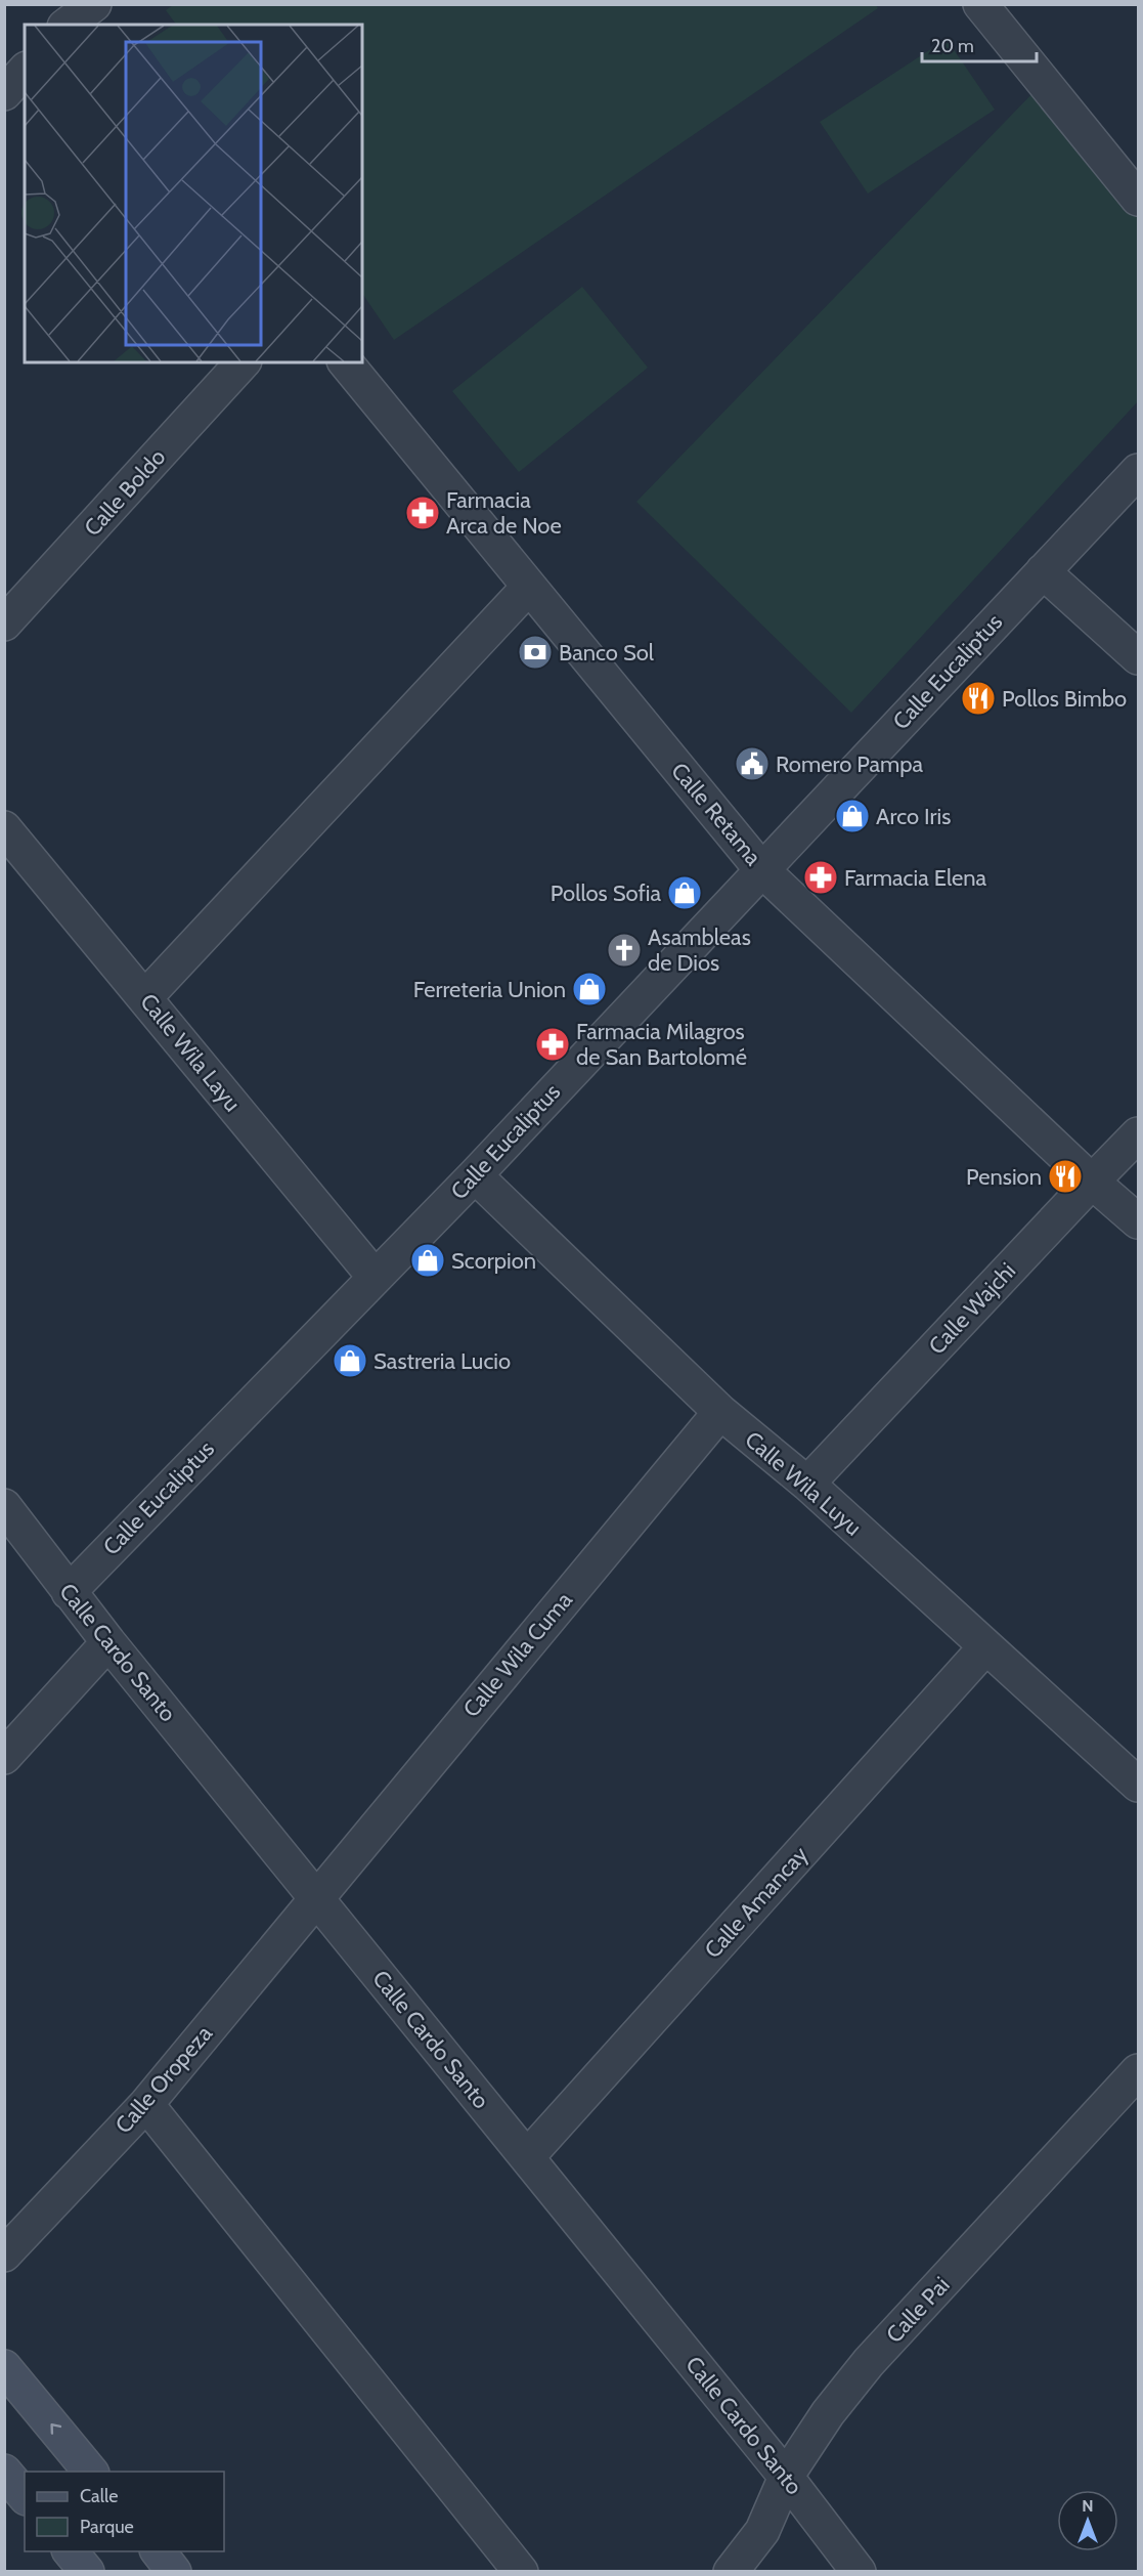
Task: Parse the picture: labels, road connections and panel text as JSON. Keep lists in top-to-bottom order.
{
  "streets": {
    "street": [
      "Calle Boldo",
      "Calle Eucaliptus",
      "Calle Retama",
      "Calle Wila Layu",
      "Calle Wajchi",
      "Calle Wila Luyu",
      "Calle Cardo Santo",
      "Calle Wila Cuma",
      "Calle Amancay",
      "Calle Oropeza",
      "Calle Pai"
    ]
  },
  "crossings": [
    ["Calle Eucaliptus", "Calle Retama"],
    ["Calle Eucaliptus", "Calle Wila Layu"],
    ["Calle Eucaliptus", "Calle Wila Luyu"],
    ["Calle Eucaliptus", "Calle Cardo Santo"],
    ["Calle Retama", "Calle Wajchi"],
    ["Calle Wajchi", "Calle Wila Luyu"],
    ["Calle Wila Luyu", "Calle Wila Cuma"],
    ["Calle Wila Luyu", "Calle Amancay"],
    ["Calle Cardo Santo", "Calle Wila Cuma"],
    ["Calle Cardo Santo", "Calle Amancay"],
    ["Calle Cardo Santo", "Calle Oropeza"],
    ["Calle Cardo Santo", "Calle Pai"],
    ["Calle Wila Cuma", "Calle Oropeza"]
  ],
  "places": {
    "pharmacy": ["Farmacia Arca de Noe", "Farmacia Elena", "Farmacia Milagros de San Bartolomé"],
    "bank": ["Banco Sol"],
    "restaurant": ["Pollos Bimbo", "Pension"],
    "public building": ["Romero Pampa"],
    "shop": [
      "Arco Iris",
      "Pollos Sofia",
      "Ferreteria Union",
      "Scorpion",
      "Sastreria Lucio"
    ],
    "church": ["Asambleas de Dios"]
  },
  "legend": ["Calle", "Parque"],
  "scale_bar": "20 m",
  "north": "top"
}
